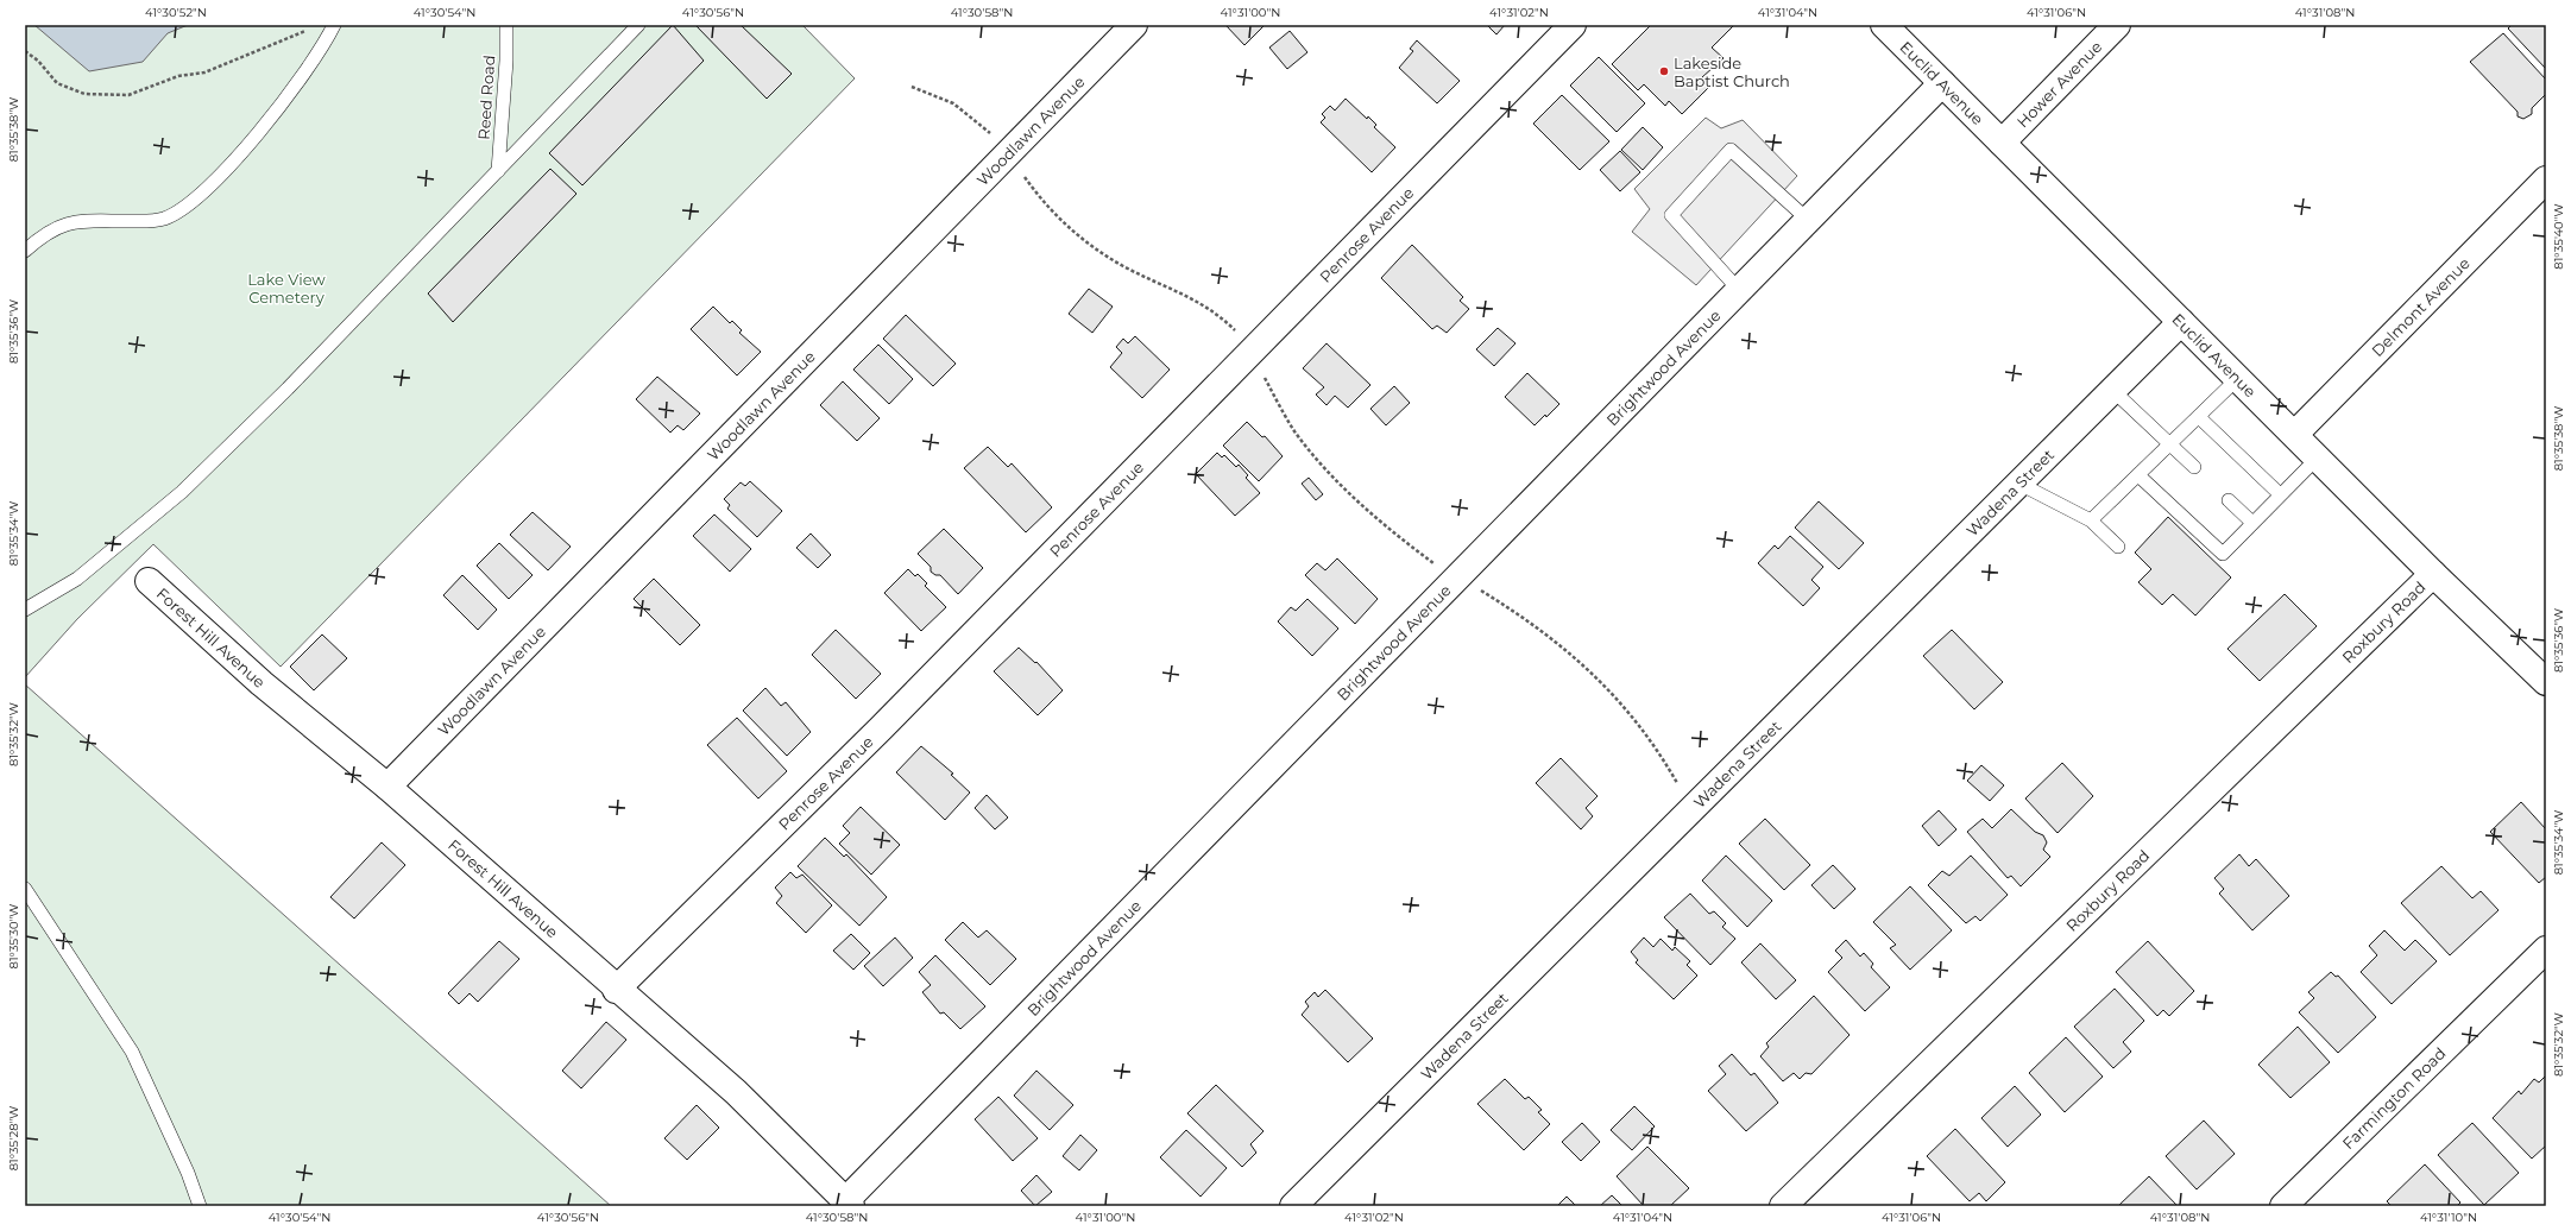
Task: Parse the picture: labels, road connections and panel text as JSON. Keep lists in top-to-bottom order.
{
  "streets": {
    "street": [
      "Euclid Avenue",
      "Hower Avenue",
      "Woodlawn Avenue",
      "Penrose Avenue",
      "Delmont Avenue",
      "Brightwood Avenue",
      "Wadena Street",
      "Roxbury Road",
      "Forest Hill Avenue",
      "Farmington Road"
    ],
    "lane": ["Reed Road"]
  },
  "crossings": [
    ["Euclid Avenue", "Hower Avenue"],
    ["Euclid Avenue", "Delmont Avenue"],
    ["Euclid Avenue", "Brightwood Avenue"],
    ["Euclid Avenue", "Wadena Street"],
    ["Euclid Avenue", "Roxbury Road"],
    ["Woodlawn Avenue", "Forest Hill Avenue"],
    ["Penrose Avenue", "Forest Hill Avenue"],
    ["Brightwood Avenue", "Forest Hill Avenue"]
  ],
  "parks": ["Lake View Cemetery"],
  "places": ["Lakeside Baptist Church"],
  "coordinates": [
    "41°30'52\"N",
    "41°30'54\"N",
    "41°30'56\"N",
    "41°30'58\"N",
    "41°31'00\"N",
    "41°31'02\"N",
    "41°31'04\"N",
    "41°31'06\"N",
    "41°31'08\"N",
    "81°35'38\"W",
    "81°35'40\"W",
    "81°35'36\"W",
    "81°35'34\"W",
    "81°35'32\"W",
    "81°35'30\"W",
    "81°35'28\"W",
    "41°31'10\"N"
  ]
}
